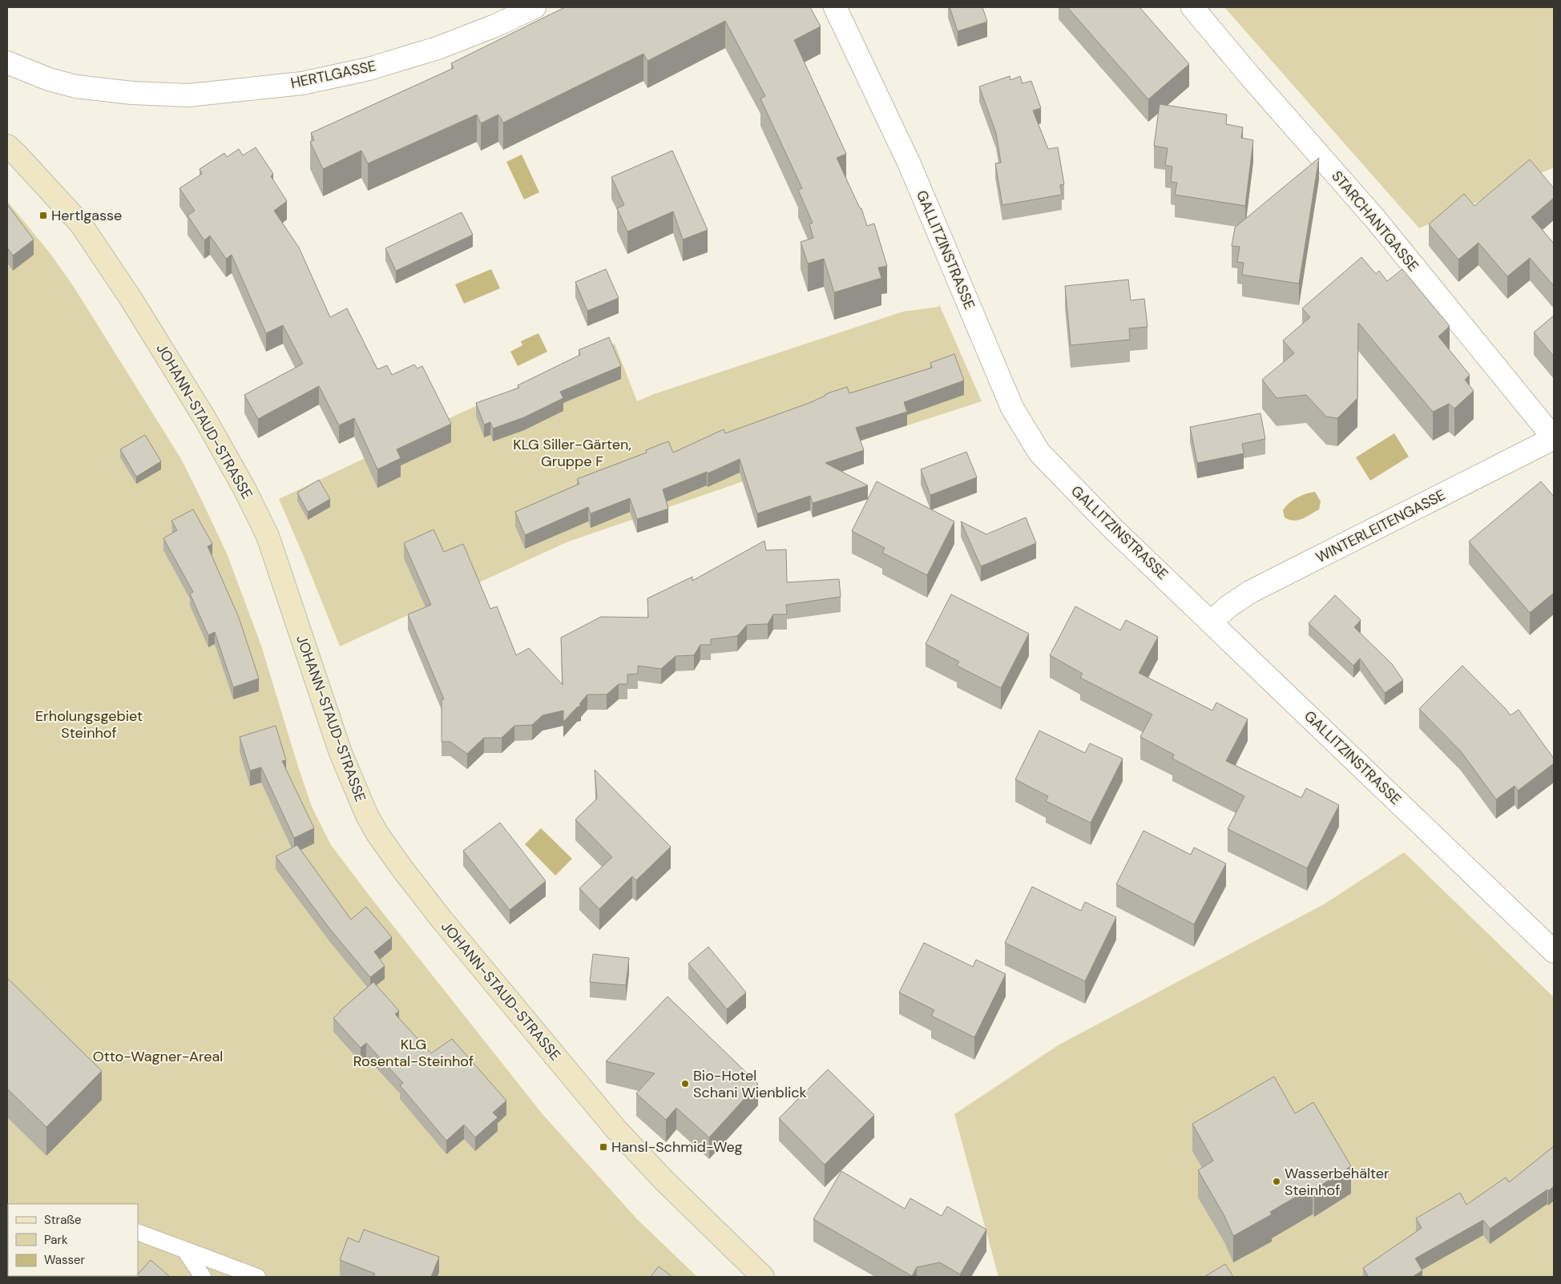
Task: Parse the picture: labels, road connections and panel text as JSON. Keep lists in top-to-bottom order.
{
  "streets": {
    "street": [
      "HERTLGASSE",
      "STARCHANTGASSE",
      "GALLITZINSTRASSE",
      "JOHANN-STAUD-STRASSE",
      "WINTERLEITENGASSE"
    ]
  },
  "crossings": [
    ["STARCHANTGASSE", "WINTERLEITENGASSE"],
    ["GALLITZINSTRASSE", "WINTERLEITENGASSE"]
  ],
  "parks": [
    "KLG Siller-Gärten, Gruppe F",
    "Erholungsgebiet Steinhof",
    "KLG Rosental-Steinhof",
    "Otto-Wagner-Areal"
  ],
  "places": {
    "transit": ["Hertlgasse", "Hansl-Schmid-Weg"],
    "other": ["Bio-Hotel Schani Wienblick", "Wasserbehälter Steinhof"]
  },
  "legend": ["Straße", "Park", "Wasser"]
}
